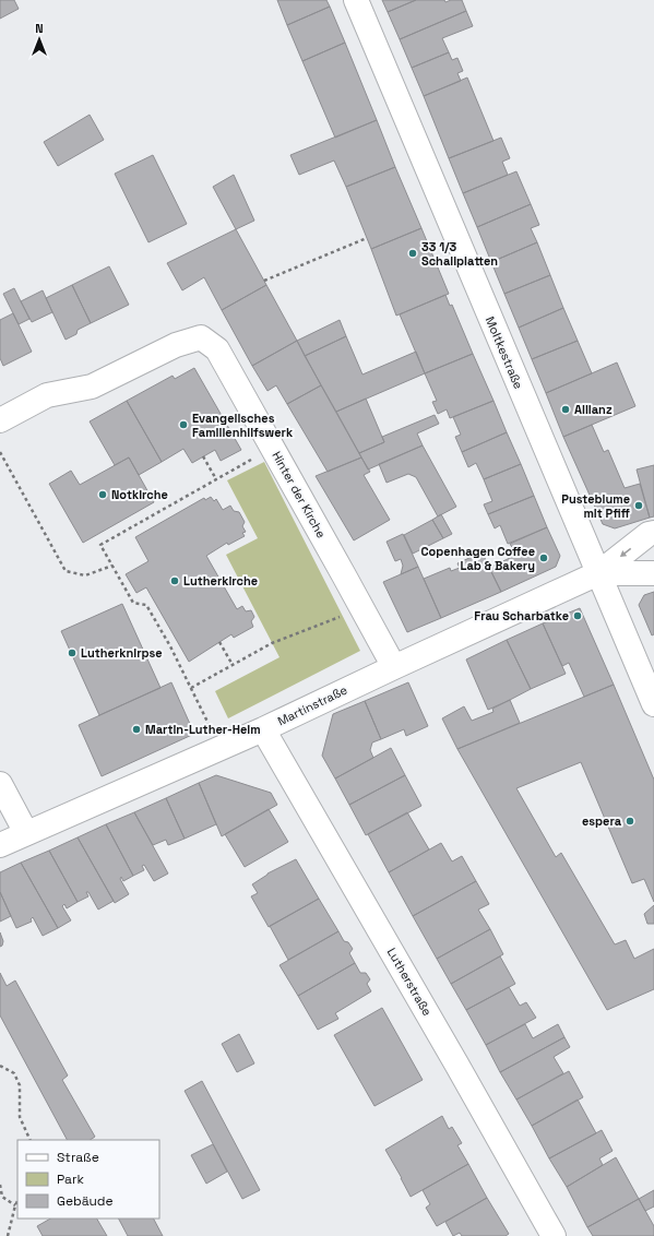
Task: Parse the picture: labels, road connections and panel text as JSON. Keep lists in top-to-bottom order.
{
  "streets": {
    "street": [
      "Moltkestraße",
      "Hinter der Kirche",
      "Martinstraße",
      "Lutherstraße"
    ]
  },
  "crossings": [
    ["Moltkestraße", "Martinstraße"],
    ["Hinter der Kirche", "Martinstraße"],
    ["Martinstraße", "Lutherstraße"]
  ],
  "places": [
    "33 1/3 Schallplatten",
    "Allianz",
    "Evangelisches Familienhilfswerk",
    "Notkirche",
    "Pusteblume mit Pfiff",
    "Copenhagen Coffee Lab & Bakery",
    "Lutherkirche",
    "Frau Scharbatke",
    "Lutherknirpse",
    "Martin-Luther-Heim",
    "espera"
  ],
  "legend": ["Straße", "Park", "Gebäude"],
  "north": "top"
}
